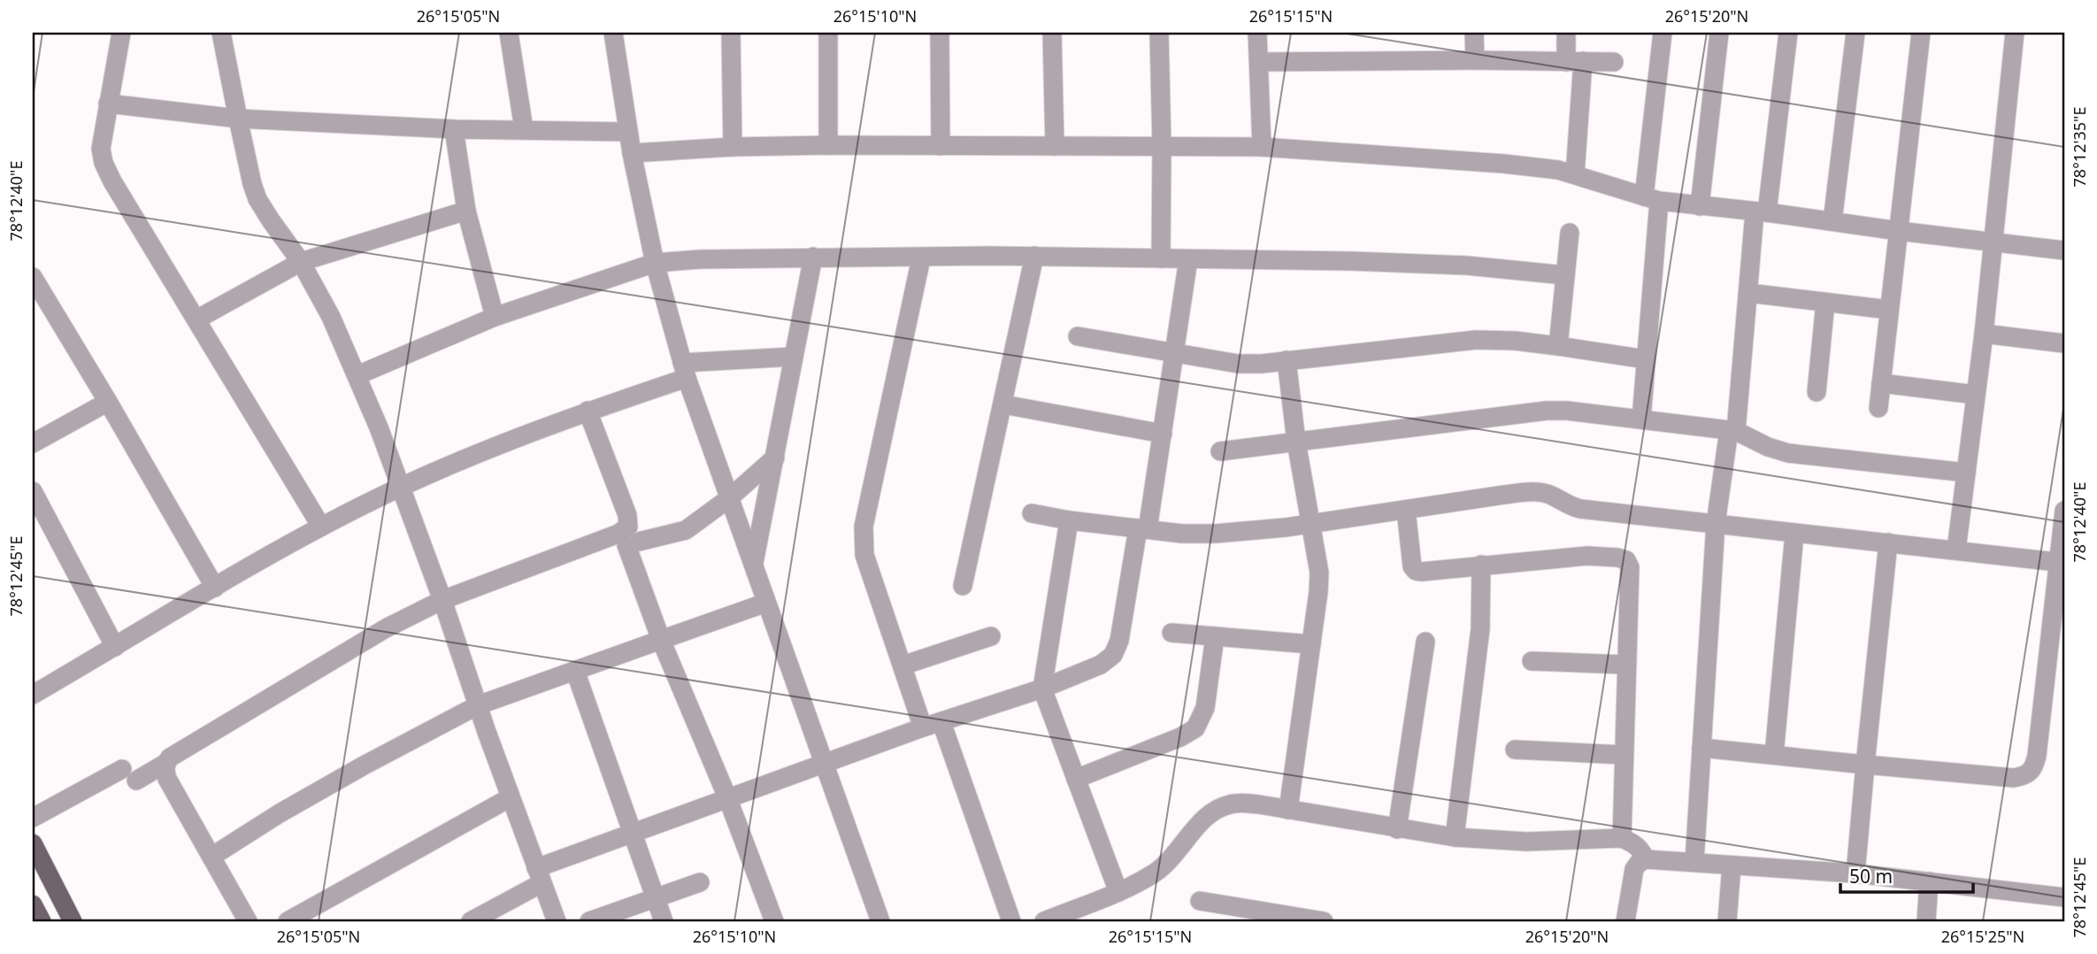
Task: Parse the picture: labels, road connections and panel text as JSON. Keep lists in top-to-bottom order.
{
  "scale_bar": "50 m",
  "coordinates": [
    "26°15'05\"N",
    "26°15'10\"N",
    "26°15'15\"N",
    "26°15'20\"N",
    "78°12'35\"E",
    "78°12'40\"E",
    "78°12'45\"E",
    "26°15'25\"N"
  ]
}
